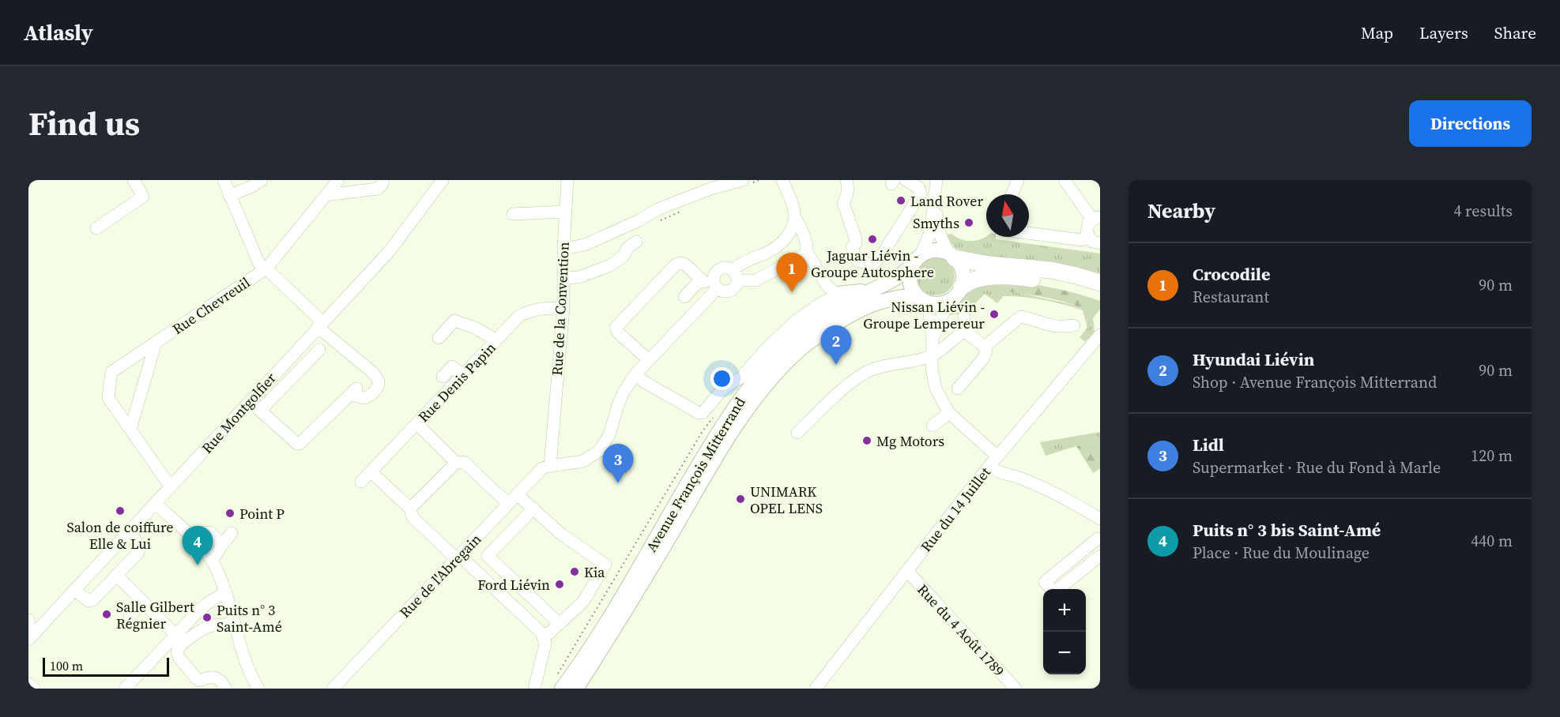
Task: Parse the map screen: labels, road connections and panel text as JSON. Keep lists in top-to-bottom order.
{
  "streets": {
    "main road": ["Avenue François Mitterrand"],
    "street": [
      "Rue Chevreuil",
      "Rue de la Convention",
      "Rue Denis Papin",
      "Rue Montgolfier",
      "Rue du 14 Juillet",
      "Rue de l'Abregain",
      "Rue du 4 Août 1789"
    ]
  },
  "crossings": [
    ["Rue Chevreuil", "Rue Montgolfier"],
    ["Rue de la Convention", "Rue Denis Papin"],
    ["Rue de la Convention", "Rue de l'Abregain"],
    ["Rue du 14 Juillet", "Rue du 4 Août 1789"]
  ],
  "places": [
    "Land Rover",
    "Smyths",
    "Jaguar Liévin - Groupe Autosphere",
    "Nissan Liévin - Groupe Lempereur",
    "Mg Motors",
    "UNIMARK OPEL LENS",
    "Salon de coiffure Elle & Lui",
    "Point P",
    "Kia",
    "Ford Liévin",
    "Salle Gilbert Régnier",
    "Puits n° 3 Saint-Amé"
  ],
  "scale_bar": "100 m",
  "north": "top",
  "page": {
    "header": "Atlasly",
    "nav": ["Map", "Layers", "Share"],
    "title": "Find us",
    "buttons": "Directions",
    "heading": ["Nearby", "4 results"],
    "list": [
      {
        "mark": "1",
        "name": "Crocodile",
        "note": "Restaurant",
        "value": "90 m"
      },
      {
        "mark": "2",
        "name": "Hyundai Liévin",
        "note": "Shop · Avenue François Mitterrand",
        "value": "90 m"
      },
      {
        "mark": "3",
        "name": "Lidl",
        "note": "Supermarket · Rue du Fond à Marle",
        "value": "120 m"
      },
      {
        "mark": "4",
        "name": "Puits n° 3 bis Saint-Amé",
        "note": "Place · Rue du Moulinage",
        "value": "440 m"
      }
    ],
    "pins": [
      "1",
      "2",
      "3",
      "4"
    ],
    "map_buttons": ["+", "−"],
    "scale": "100 m"
  }
}
